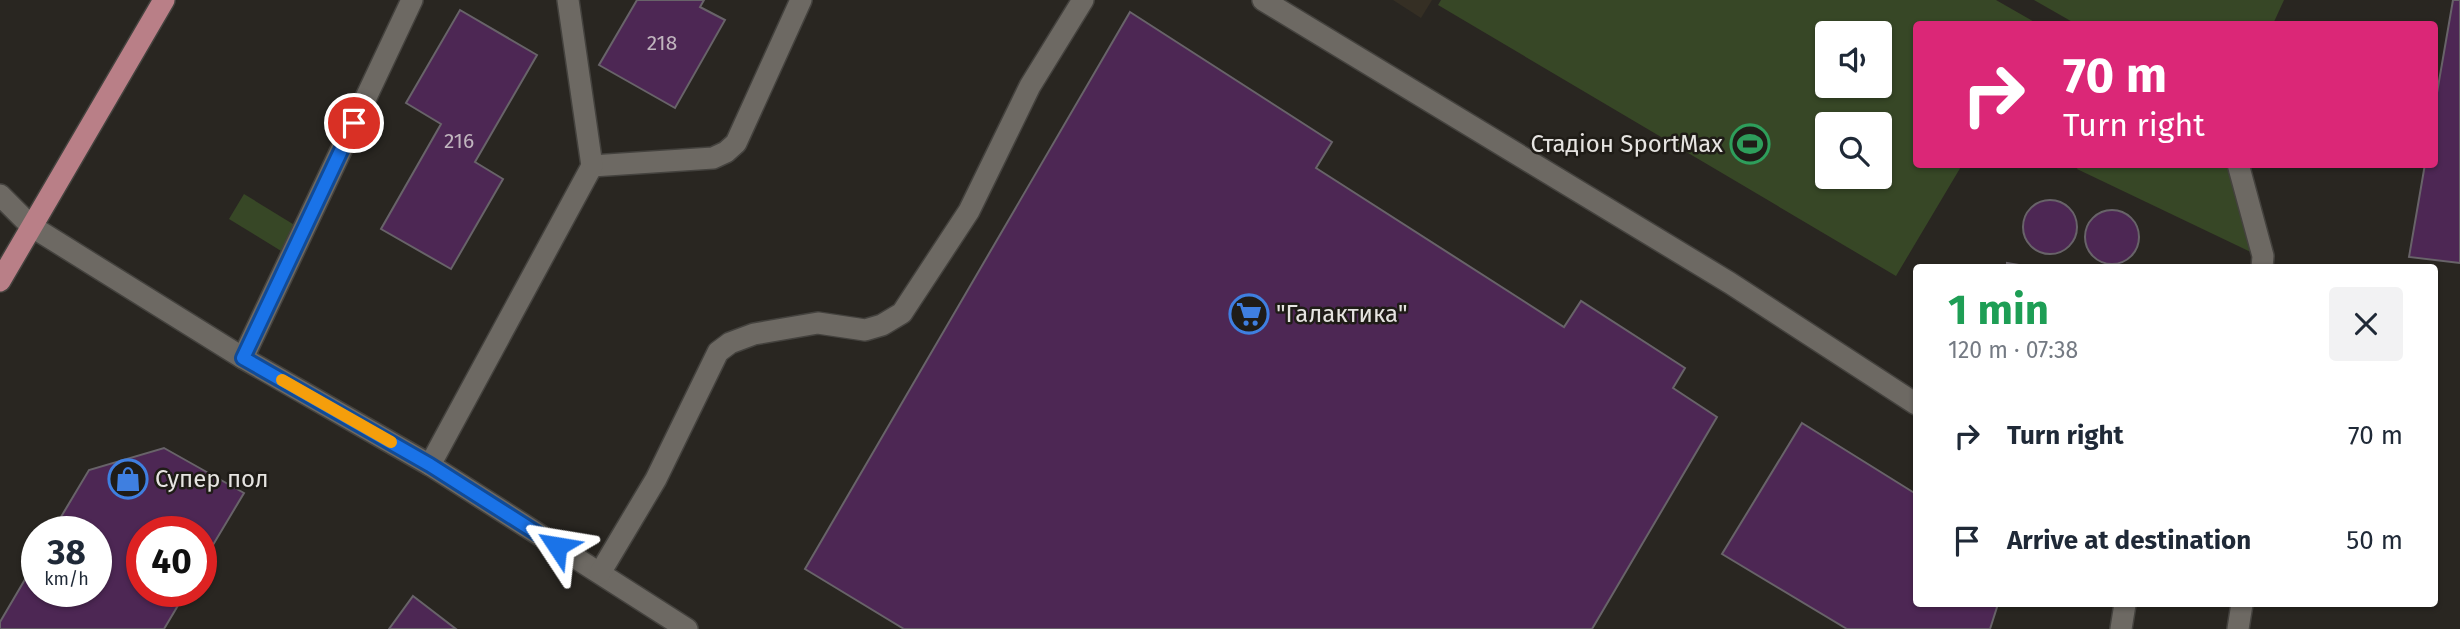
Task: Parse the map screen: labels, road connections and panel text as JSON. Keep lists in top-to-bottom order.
{
  "places": {
    "sports": ["Стадіон SportMax"],
    "supermarket": ["\"Галактика\""],
    "shop": ["Супер пол"]
  },
  "house_numbers": ["218", "216"],
  "page": {
    "turn": ["70 m", "Turn right"],
    "heading": ["1 min", "120 m · 07:38"],
    "list": [
      {
        "name": "Turn right",
        "value": "70 m"
      },
      {
        "name": "Arrive at destination",
        "value": "50 m"
      }
    ],
    "speed": "38 km/h",
    "limit": "40"
  }
}
